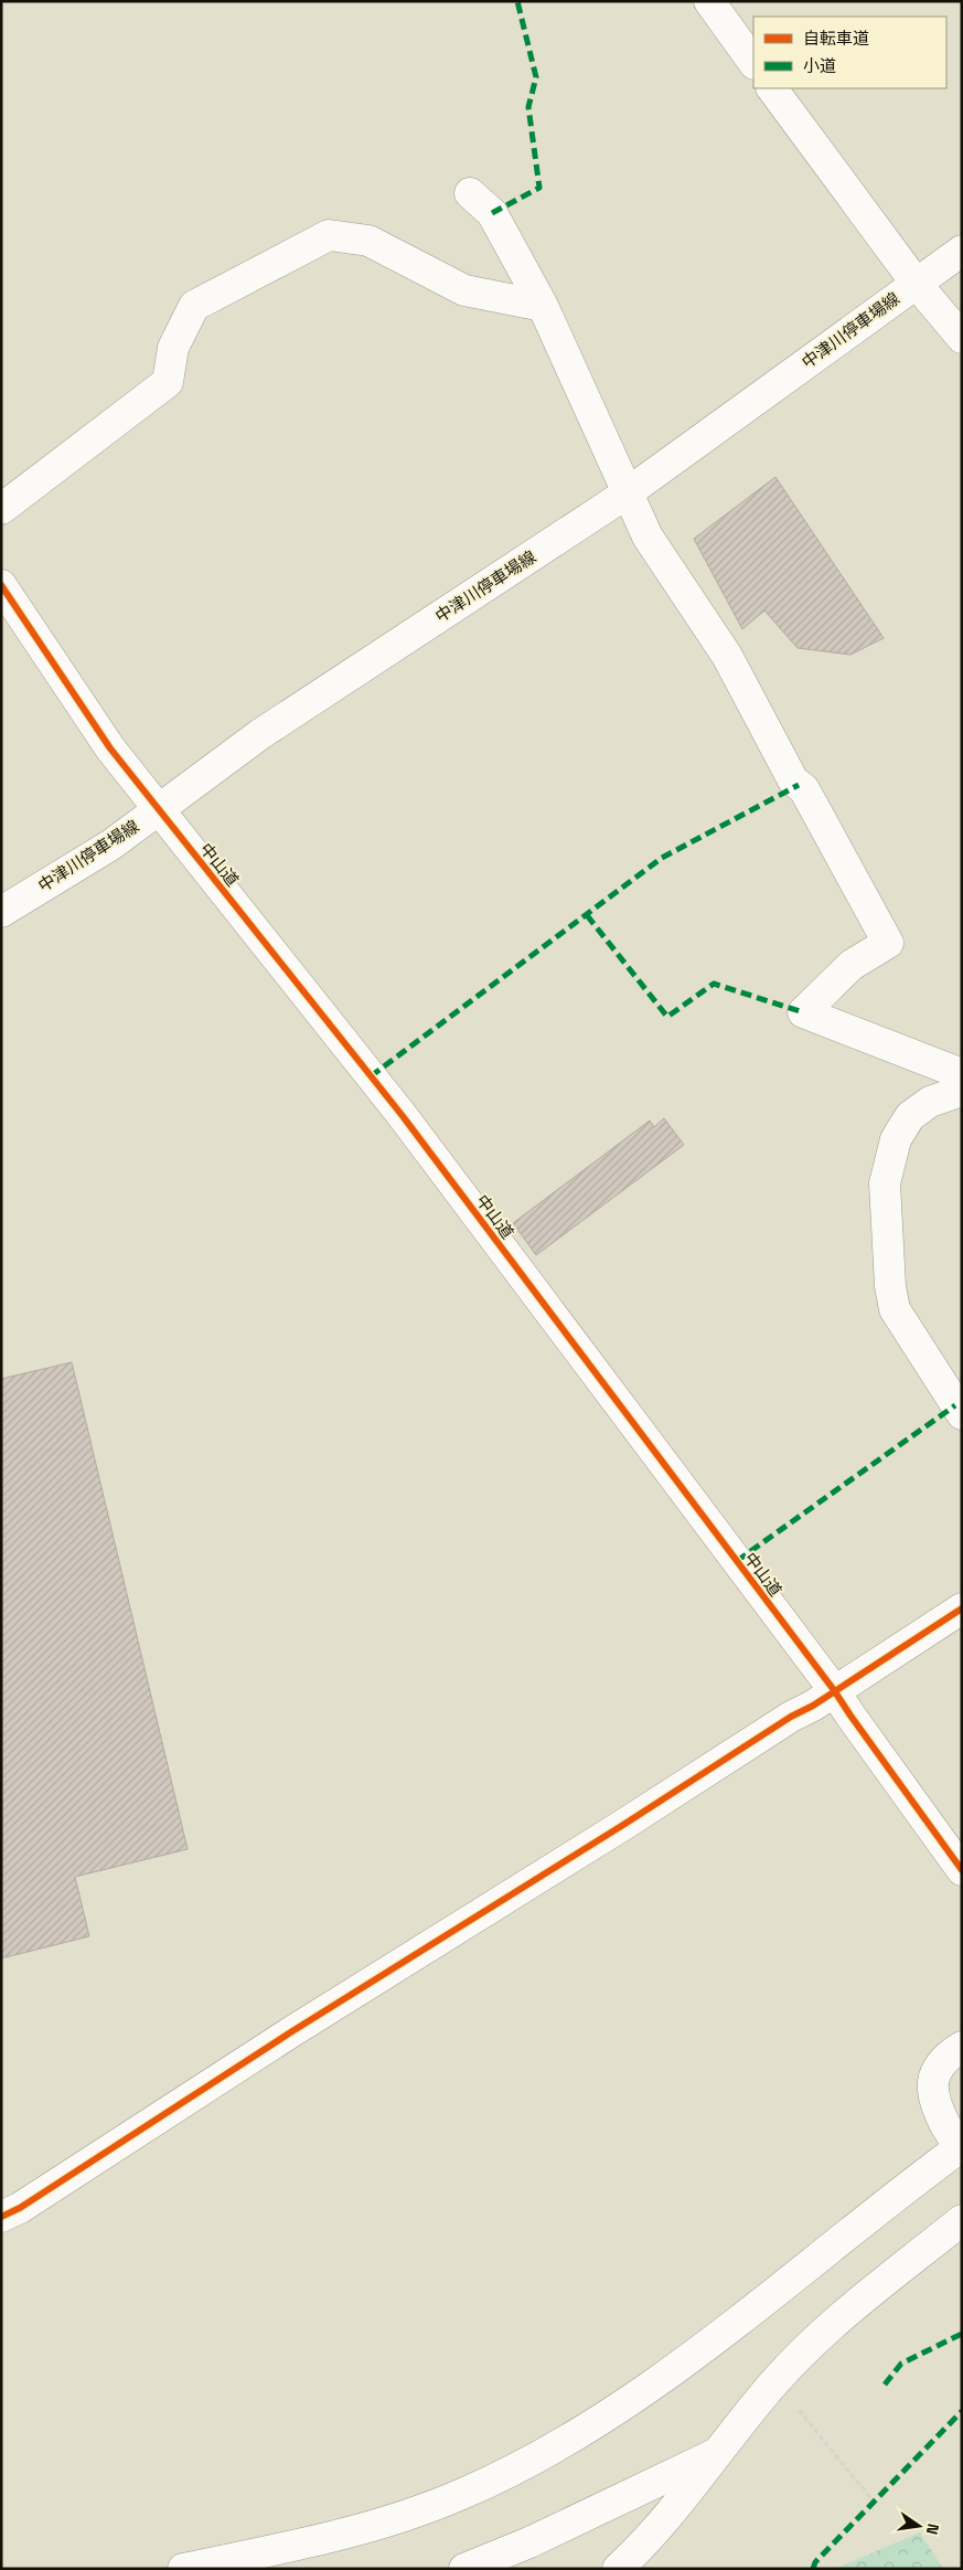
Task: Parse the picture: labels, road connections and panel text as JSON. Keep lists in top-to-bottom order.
{
  "streets": {
    "street": ["中津川停車場線", "中山道"]
  },
  "crossings": [
    ["中津川停車場線", "中山道"]
  ],
  "legend": ["自転車道", "小道"],
  "north": "right"
}
